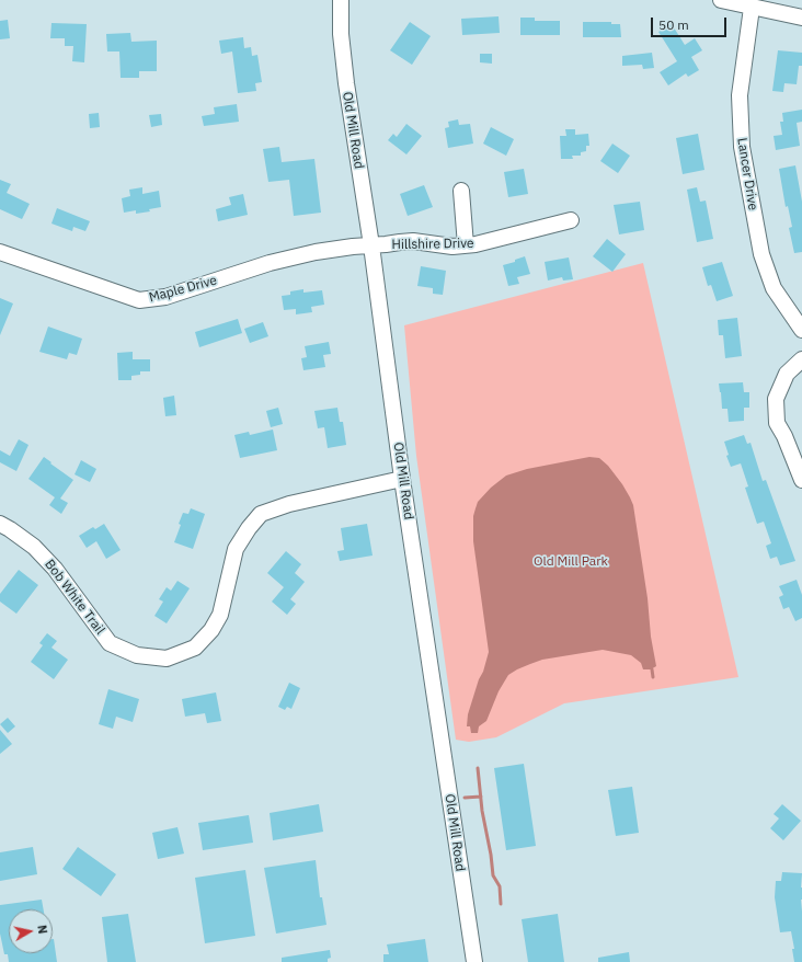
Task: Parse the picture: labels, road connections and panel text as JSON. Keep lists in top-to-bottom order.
{
  "streets": {
    "street": [
      "Old Mill Road",
      "Lancer Drive",
      "Hillshire Drive",
      "Maple Drive",
      "Bob White Trail"
    ]
  },
  "crossings": [
    ["Old Mill Road", "Hillshire Drive"],
    ["Old Mill Road", "Maple Drive"],
    ["Old Mill Road", "Bob White Trail"],
    ["Hillshire Drive", "Maple Drive"]
  ],
  "parks": ["Old Mill Park"],
  "scale_bar": "50 m",
  "north": "right"
}
